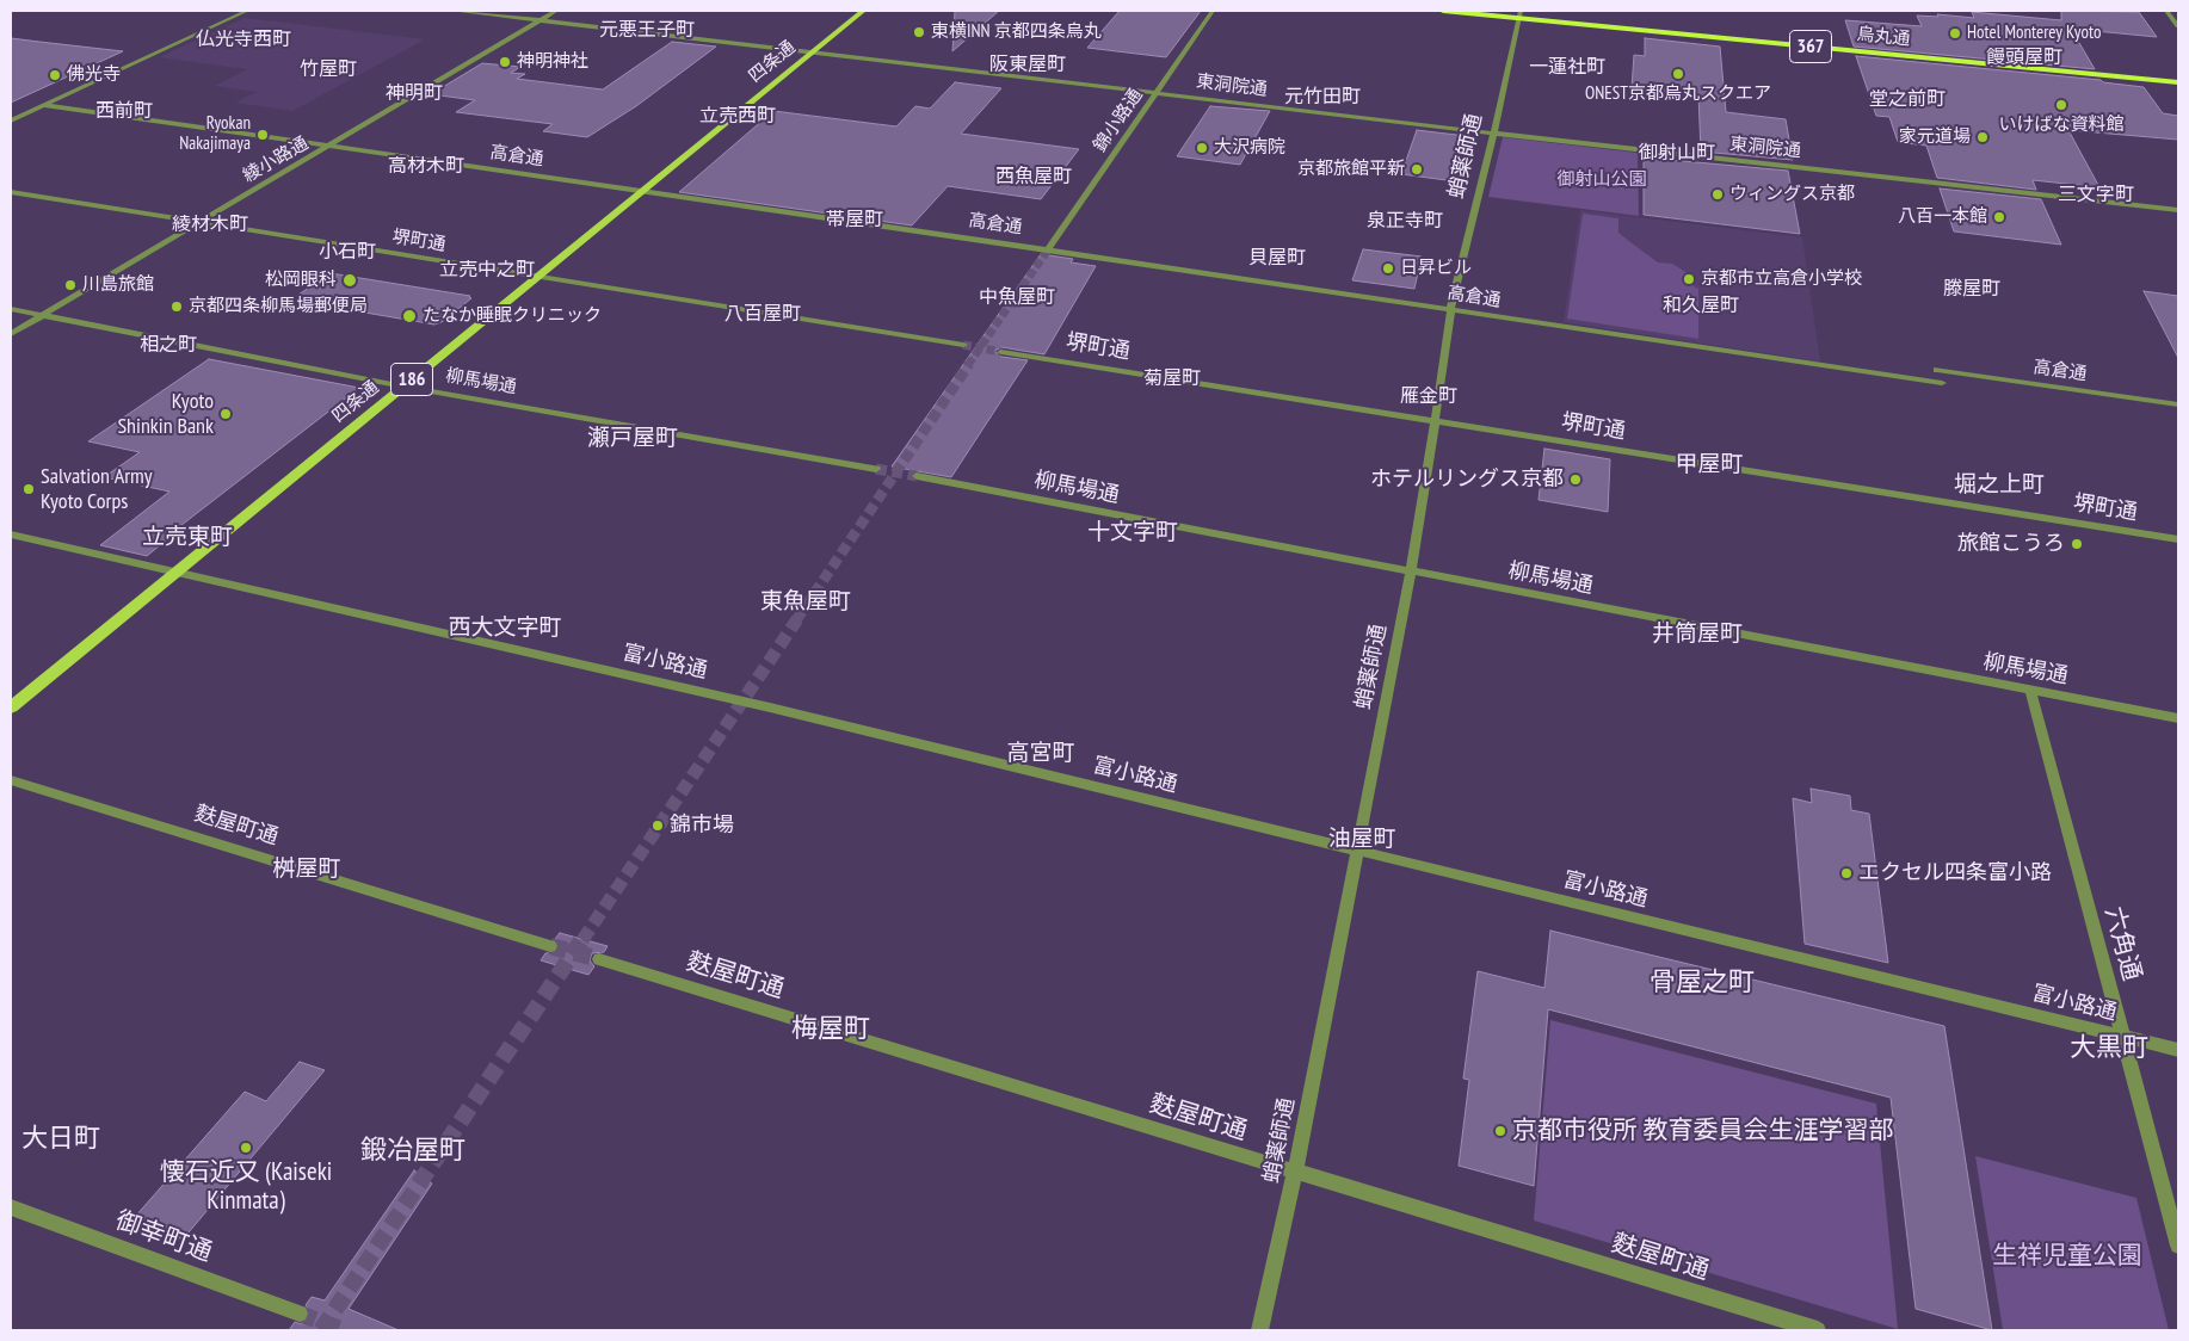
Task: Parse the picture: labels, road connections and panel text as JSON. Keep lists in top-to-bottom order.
{
  "streets": {
    "highway": ["烏丸通", "367"],
    "main road": ["四条通", "186"],
    "street": [
      "東洞院通",
      "錦小路通",
      "高倉通",
      "蛸薬師通",
      "綾小路通",
      "堺町通",
      "柳馬場通",
      "富小路通",
      "麩屋町通",
      "六角通",
      "御幸町通"
    ]
  },
  "crossings": [
    ["烏丸通", "蛸薬師通"],
    ["四条通", "東洞院通"],
    ["四条通", "高倉通"],
    ["四条通", "堺町通"],
    ["四条通", "柳馬場通"],
    ["四条通", "富小路通"],
    ["東洞院通", "錦小路通"],
    ["東洞院通", "蛸薬師通"],
    ["東洞院通", "綾小路通"],
    ["錦小路通", "高倉通"],
    ["高倉通", "蛸薬師通"],
    ["高倉通", "綾小路通"],
    ["蛸薬師通", "堺町通"],
    ["蛸薬師通", "柳馬場通"],
    ["蛸薬師通", "富小路通"],
    ["蛸薬師通", "麩屋町通"],
    ["綾小路通", "堺町通"],
    ["綾小路通", "柳馬場通"],
    ["柳馬場通", "六角通"],
    ["富小路通", "六角通"]
  ],
  "districts": [
    "元悪王子町",
    "仏光寺西町",
    "饅頭屋町",
    "阪東屋町",
    "一蓮社町",
    "竹屋町",
    "神明町",
    "元竹田町",
    "堂之前町",
    "西前町",
    "立売西町",
    "御射山町",
    "高材木町",
    "西魚屋町",
    "三文字町",
    "帯屋町",
    "泉正寺町",
    "綾材木町",
    "小石町",
    "貝屋町",
    "立売中之町",
    "滕屋町",
    "中魚屋町",
    "和久屋町",
    "八百屋町",
    "相之町",
    "菊屋町",
    "雁金町",
    "瀬戸屋町",
    "甲屋町",
    "堀之上町",
    "十文字町",
    "立売東町",
    "東魚屋町",
    "西大文字町",
    "井筒屋町",
    "高宮町",
    "油屋町",
    "桝屋町",
    "骨屋之町",
    "梅屋町",
    "大黒町",
    "大日町",
    "鍛冶屋町"
  ],
  "parks": ["御射山公園", "生祥児童公園"],
  "places": [
    "東横INN 京都四条烏丸",
    "Hotel Monterey Kyoto",
    "神明神社",
    "ONEST京都烏丸スクエア",
    "佛光寺",
    "いけばな資料館",
    "Ryokan Nakajimaya",
    "家元道場",
    "大沢病院",
    "京都旅館平新",
    "ウィングス京都",
    "八百一本館",
    "日昇ビル",
    "京都市立高倉小学校",
    "松岡眼科",
    "川島旅館",
    "京都四条柳馬場郵便局",
    "たなか睡眠クリニック",
    "Kyoto Shinkin Bank",
    "ホテルリングス京都",
    "Salvation Army Kyoto Corps",
    "旅館こうろ",
    "錦市場",
    "エクセル四条富小路",
    "京都市役所 教育委員会生涯学習部",
    "懐石近又 (Kaiseki Kinmata)"
  ]
}
